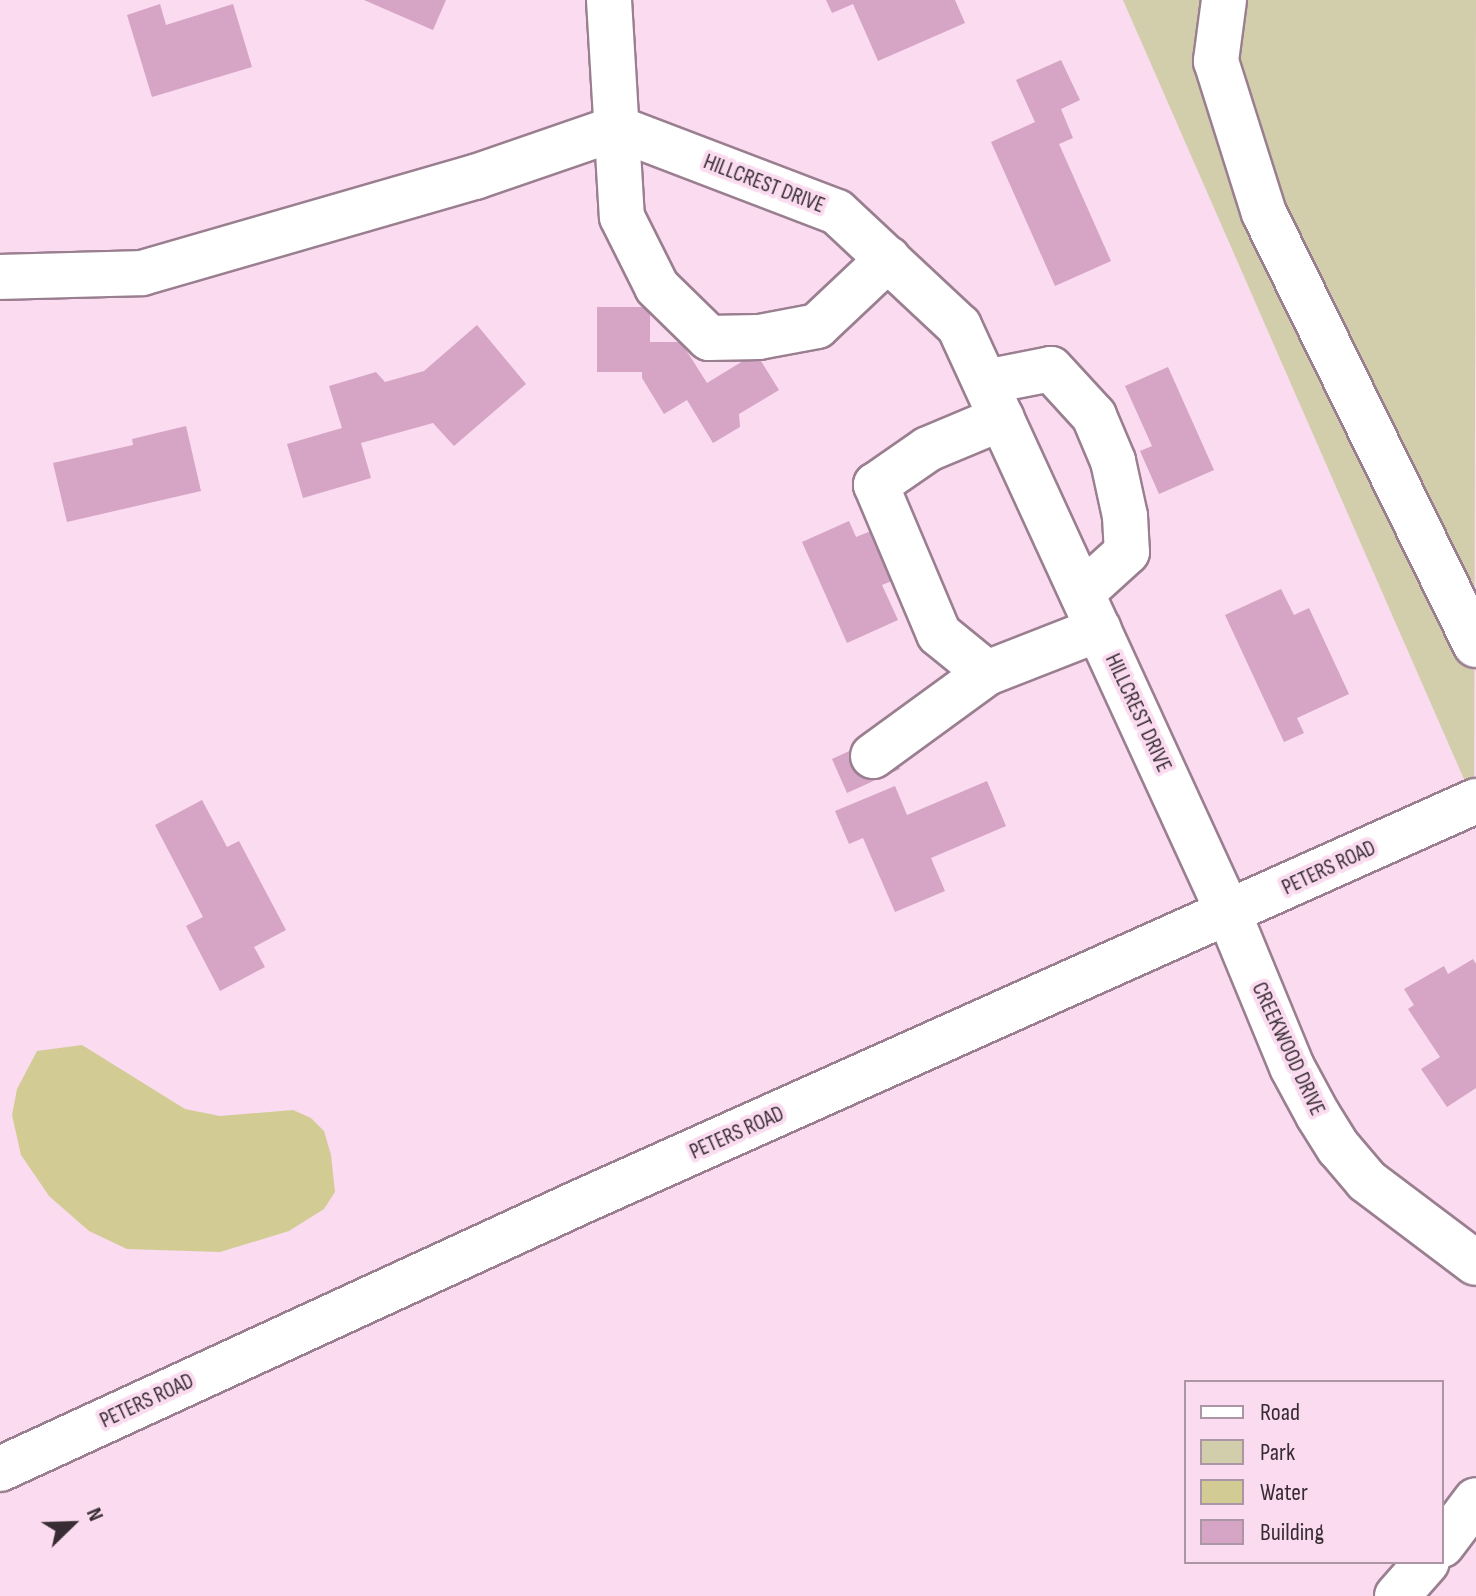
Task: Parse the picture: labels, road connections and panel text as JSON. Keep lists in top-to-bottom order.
{
  "streets": {
    "street": ["HILLCREST DRIVE", "PETERS ROAD", "CREEKWOOD DRIVE"]
  },
  "crossings": [
    ["HILLCREST DRIVE", "PETERS ROAD"],
    ["HILLCREST DRIVE", "CREEKWOOD DRIVE"],
    ["PETERS ROAD", "CREEKWOOD DRIVE"]
  ],
  "legend": [
    "Road",
    "Park",
    "Water",
    "Building"
  ],
  "north": "top right"
}
